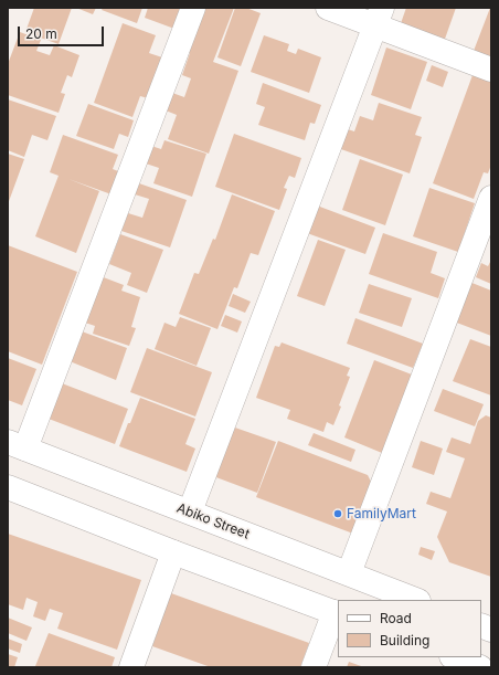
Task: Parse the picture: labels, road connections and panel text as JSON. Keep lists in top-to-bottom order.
{
  "streets": {
    "street": ["Abiko Street"]
  },
  "places": ["FamilyMart"],
  "legend": ["Road", "Building"],
  "scale_bar": "20 m"
}
